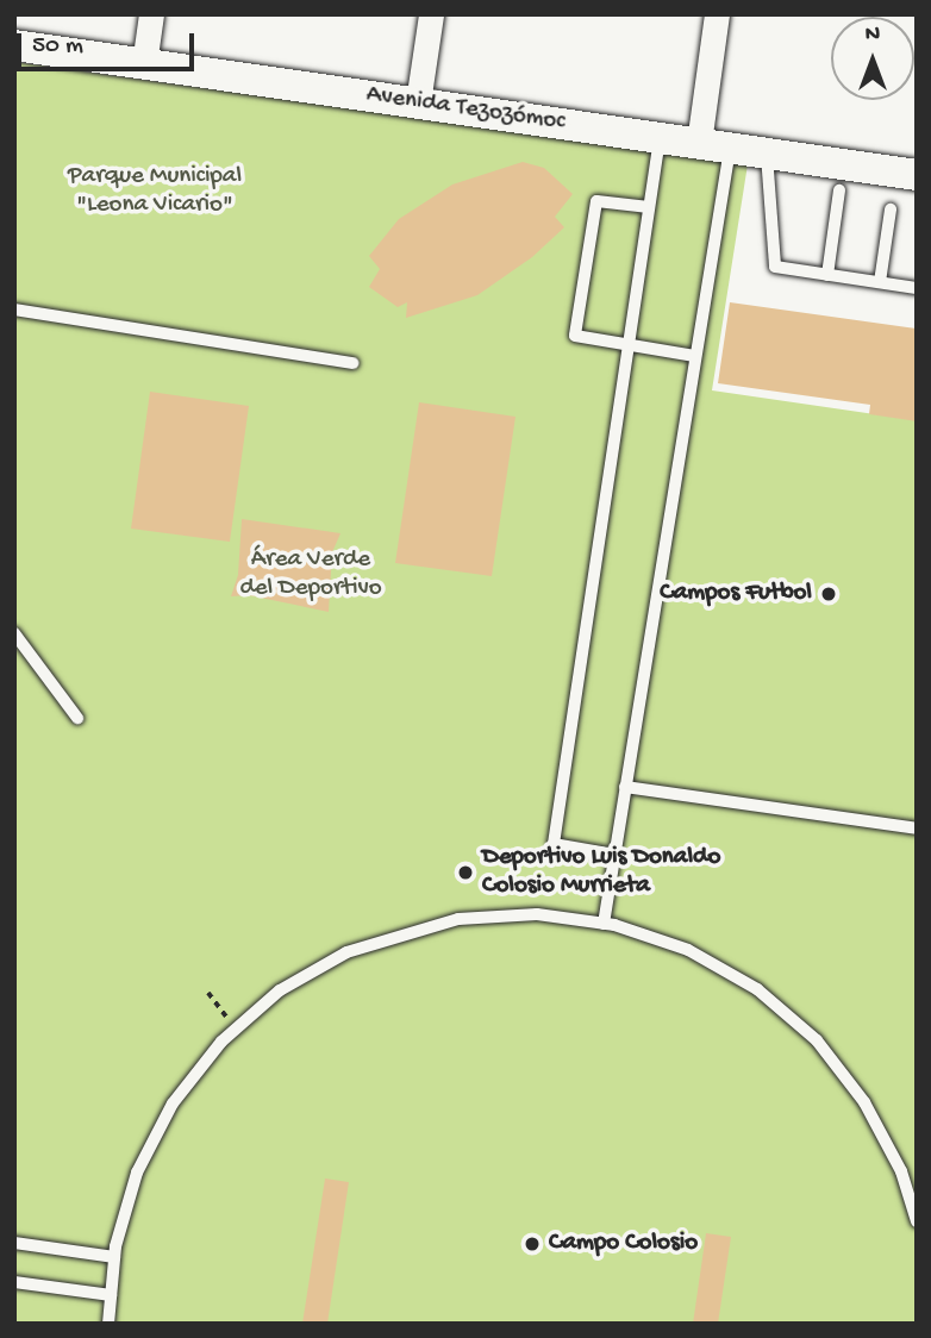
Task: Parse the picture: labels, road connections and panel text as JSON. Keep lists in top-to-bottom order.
{
  "streets": {
    "street": ["Avenida Tezozómoc"]
  },
  "parks": ["Parque Municipal \"Leona Vicario\"", "Área Verde del Deportivo"],
  "places": ["Campos Futbol", "Deportivo Luis Donaldo Colosio Murrieta", "Campo Colosio"],
  "scale_bar": "50 m",
  "north": "top"
}
